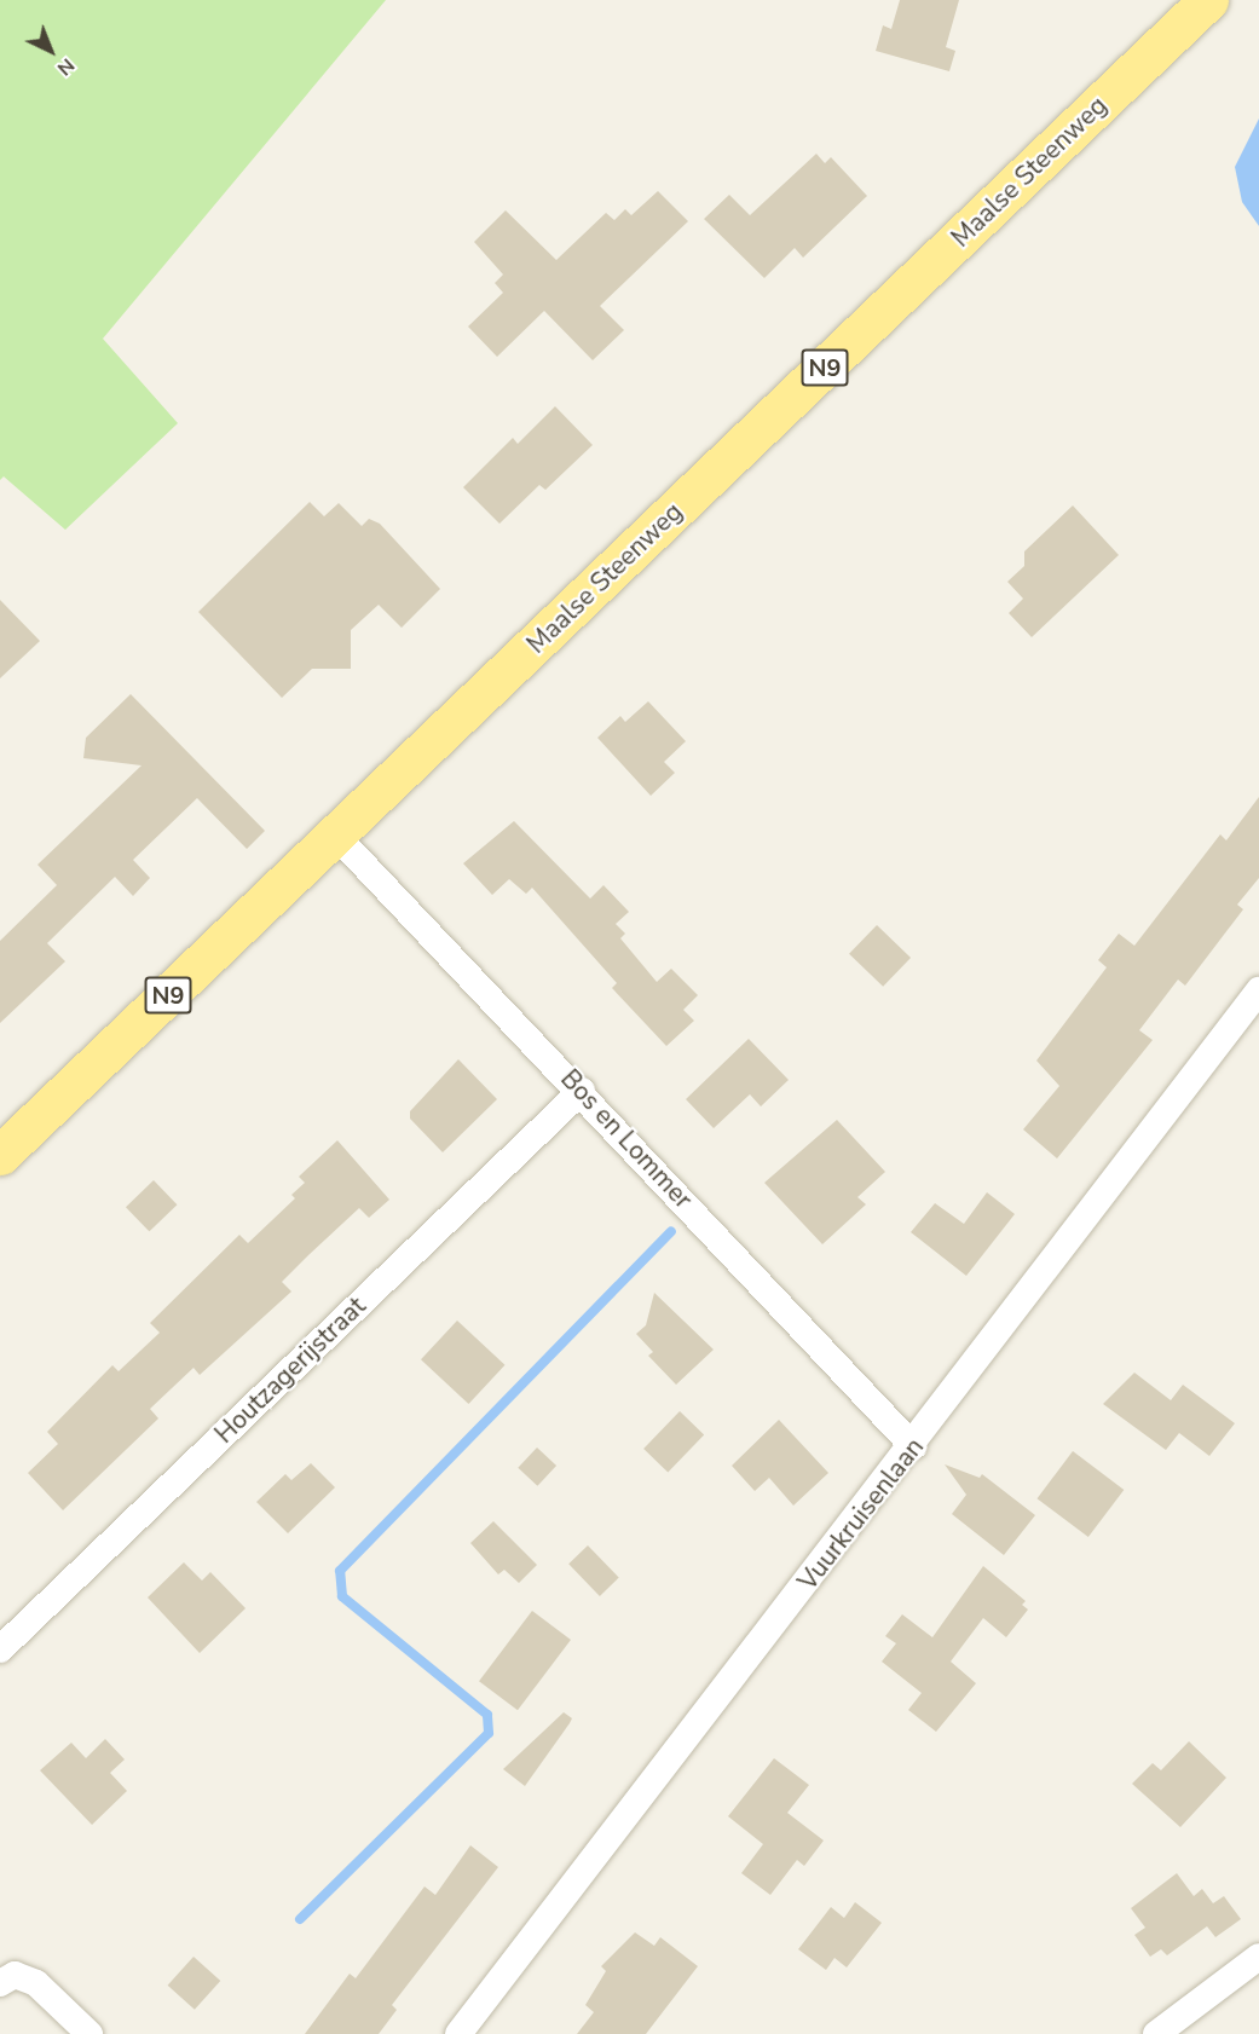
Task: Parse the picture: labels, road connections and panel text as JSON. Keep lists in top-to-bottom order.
{
  "streets": {
    "main road": ["Maalse Steenweg", "N9"],
    "street": ["Bos en Lommer", "Houtzagerijstraat", "Vuurkruisenlaan"]
  },
  "crossings": [
    ["Maalse Steenweg", "Bos en Lommer"],
    ["Bos en Lommer", "Houtzagerijstraat"],
    ["Bos en Lommer", "Vuurkruisenlaan"]
  ],
  "north": "bottom right"
}
